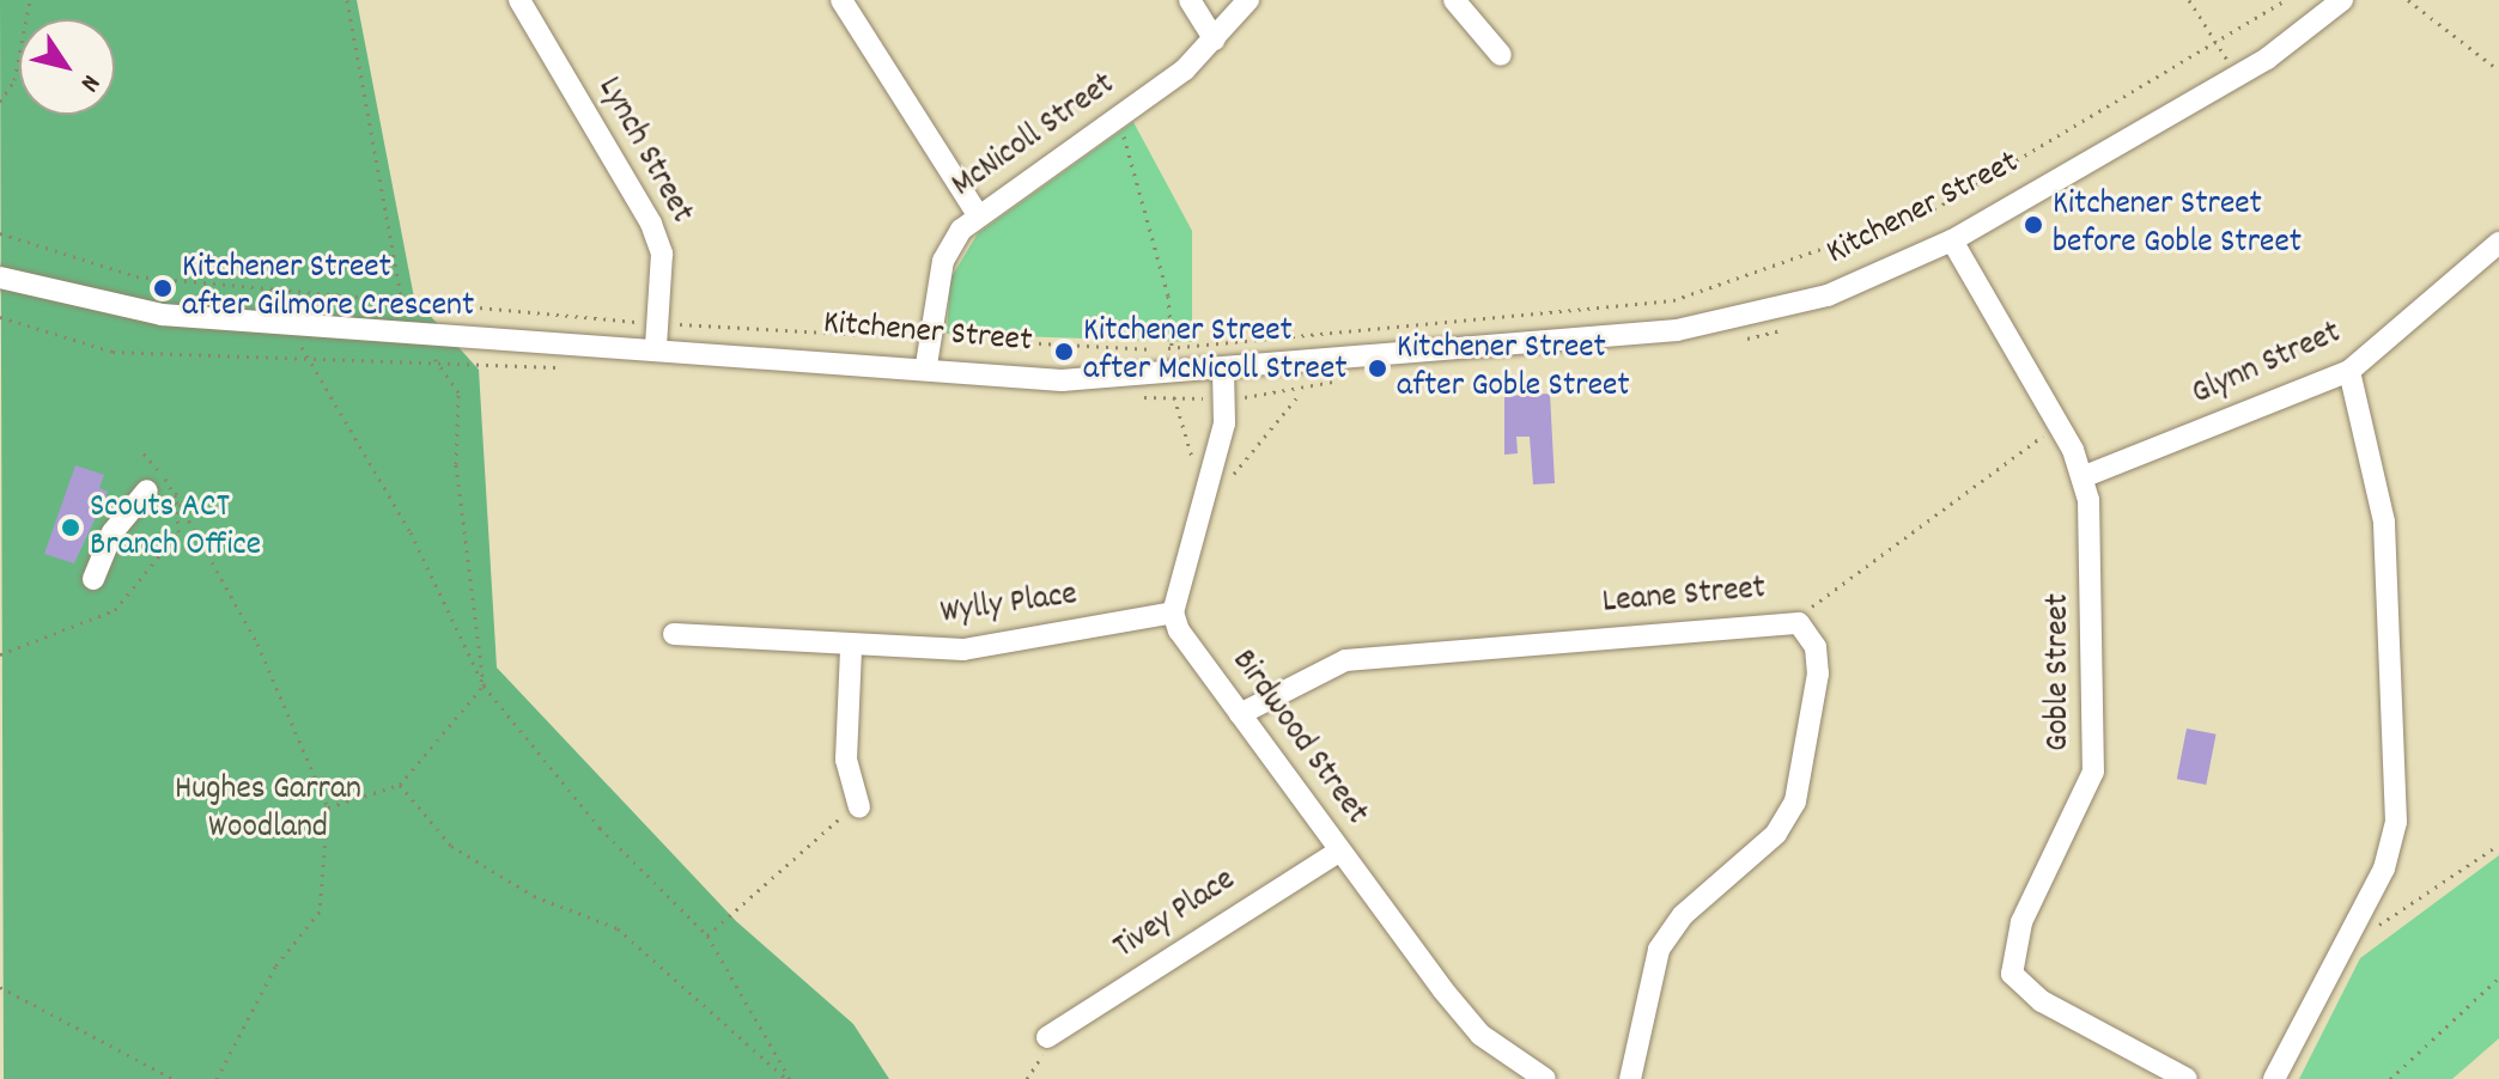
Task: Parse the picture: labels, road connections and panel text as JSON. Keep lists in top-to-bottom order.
{
  "streets": {
    "street": [
      "McNicoll Street",
      "Lynch Street",
      "Kitchener Street",
      "Glynn Street",
      "Leane Street",
      "Wylly Place",
      "Goble Street",
      "Birdwood Street",
      "Tivey Place"
    ]
  },
  "crossings": [
    ["McNicoll Street", "Kitchener Street"],
    ["Lynch Street", "Kitchener Street"],
    ["Kitchener Street", "Goble Street"],
    ["Glynn Street", "Goble Street"],
    ["Leane Street", "Birdwood Street"],
    ["Wylly Place", "Birdwood Street"],
    ["Birdwood Street", "Tivey Place"]
  ],
  "parks": ["Hughes Garran Woodland"],
  "places": [
    "Kitchener Street before Goble Street",
    "Kitchener Street after Gilmore Crescent",
    "Kitchener Street after McNicoll Street",
    "Kitchener Street after Goble Street",
    "Scouts ACT Branch Office"
  ],
  "north": "bottom right"
}
